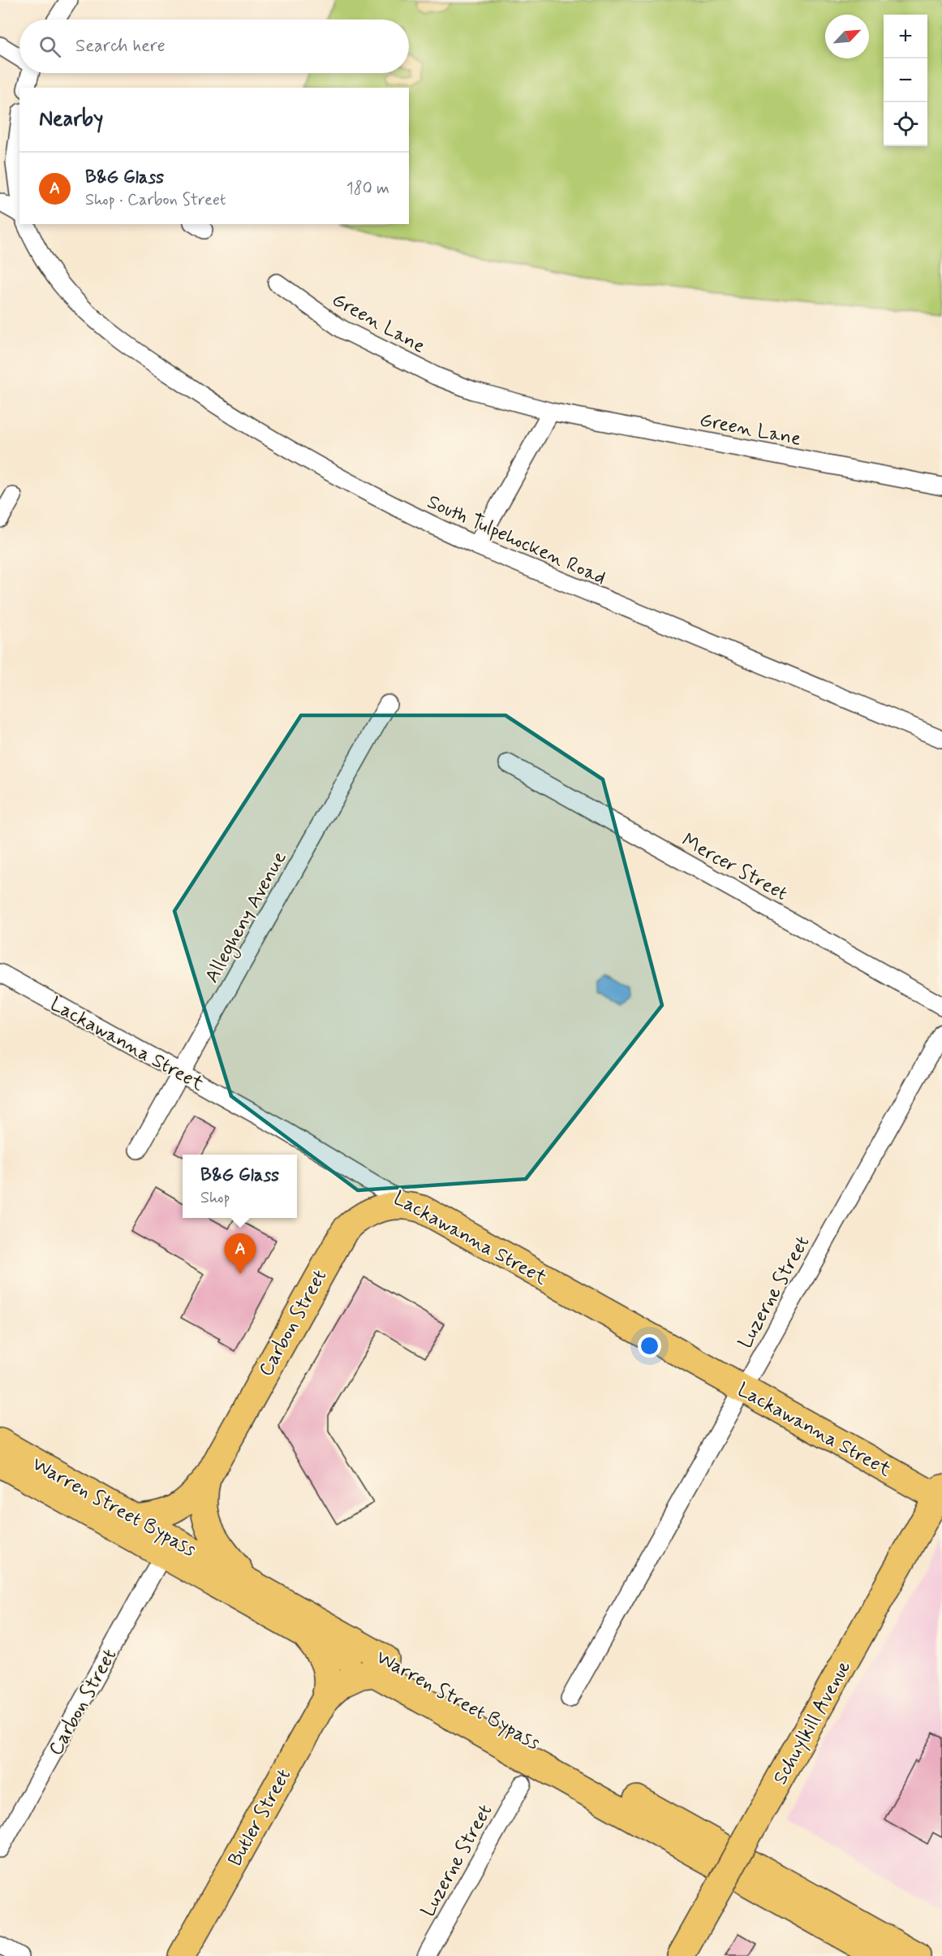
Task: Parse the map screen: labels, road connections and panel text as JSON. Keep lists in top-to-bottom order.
{
  "streets": {
    "main road": [
      "Lackawanna Street",
      "Carbon Street",
      "Warren Street Bypass",
      "Schuylkill Avenue",
      "Butler Street"
    ],
    "street": [
      "Green Lane",
      "South Tulpehocken Road",
      "Mercer Street",
      "Allegheny Avenue",
      "Luzerne Street"
    ]
  },
  "crossings": [
    ["Allegheny Avenue", "Lackawanna Street"],
    ["Lackawanna Street", "Luzerne Street"],
    ["Lackawanna Street", "Carbon Street"],
    ["Lackawanna Street", "Schuylkill Avenue"],
    ["Carbon Street", "Warren Street Bypass"]
  ],
  "north": "top right",
  "page": {
    "map_buttons": ["+", "−"],
    "search": "Search here",
    "heading": "Nearby",
    "list": [
      {
        "mark": "A",
        "name": "B&G Glass",
        "note": "Shop · Carbon Street",
        "value": "180 m"
      }
    ],
    "popup": ["B&G Glass", "Shop"],
    "pins": "A"
  }
}
